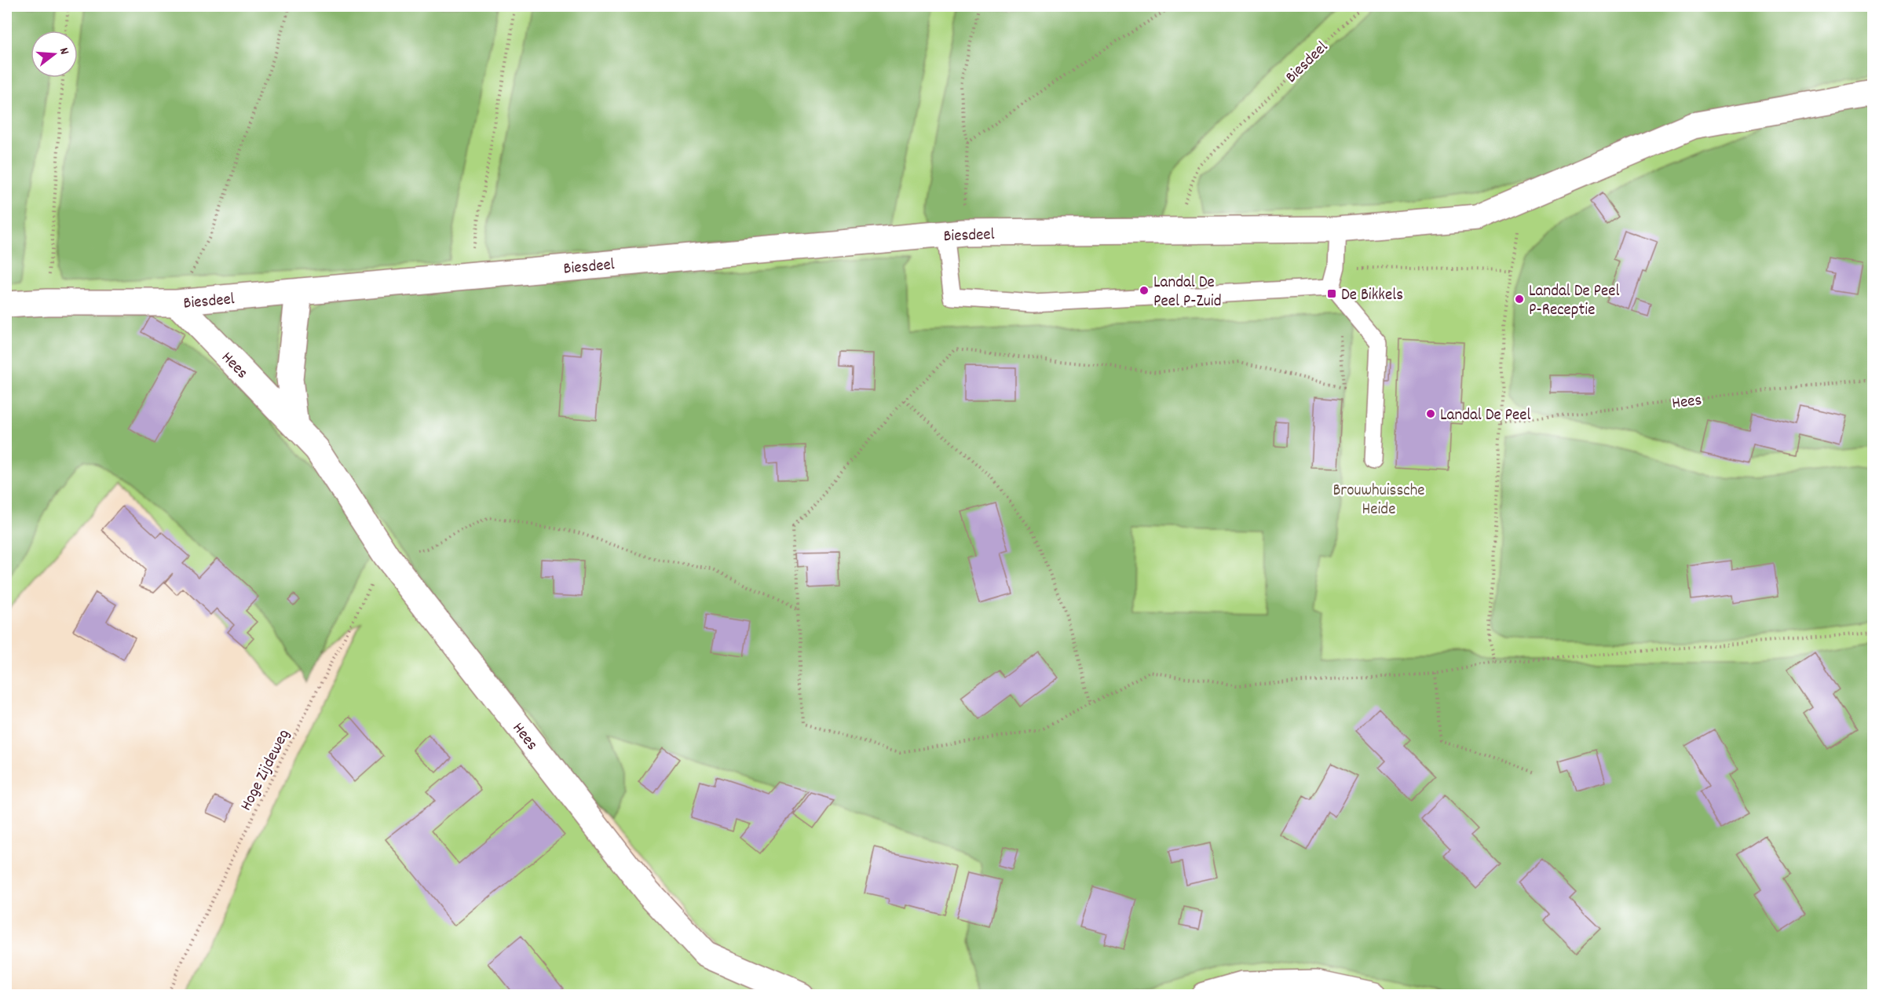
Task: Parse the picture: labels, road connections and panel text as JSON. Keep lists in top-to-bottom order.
{
  "streets": {
    "street": ["Biesdeel", "Hees"],
    "path": ["Hoge Zijdeweg"]
  },
  "crossings": [
    ["Biesdeel", "Hees"],
    ["Hees", "Hoge Zijdeweg"]
  ],
  "parks": ["Brouwhuissche Heide"],
  "places": {
    "other": ["Landal De Peel P-Zuid", "Landal De Peel P-Receptie", "Landal De Peel"],
    "transit": ["De Bikkels"]
  },
  "north": "right"
}
